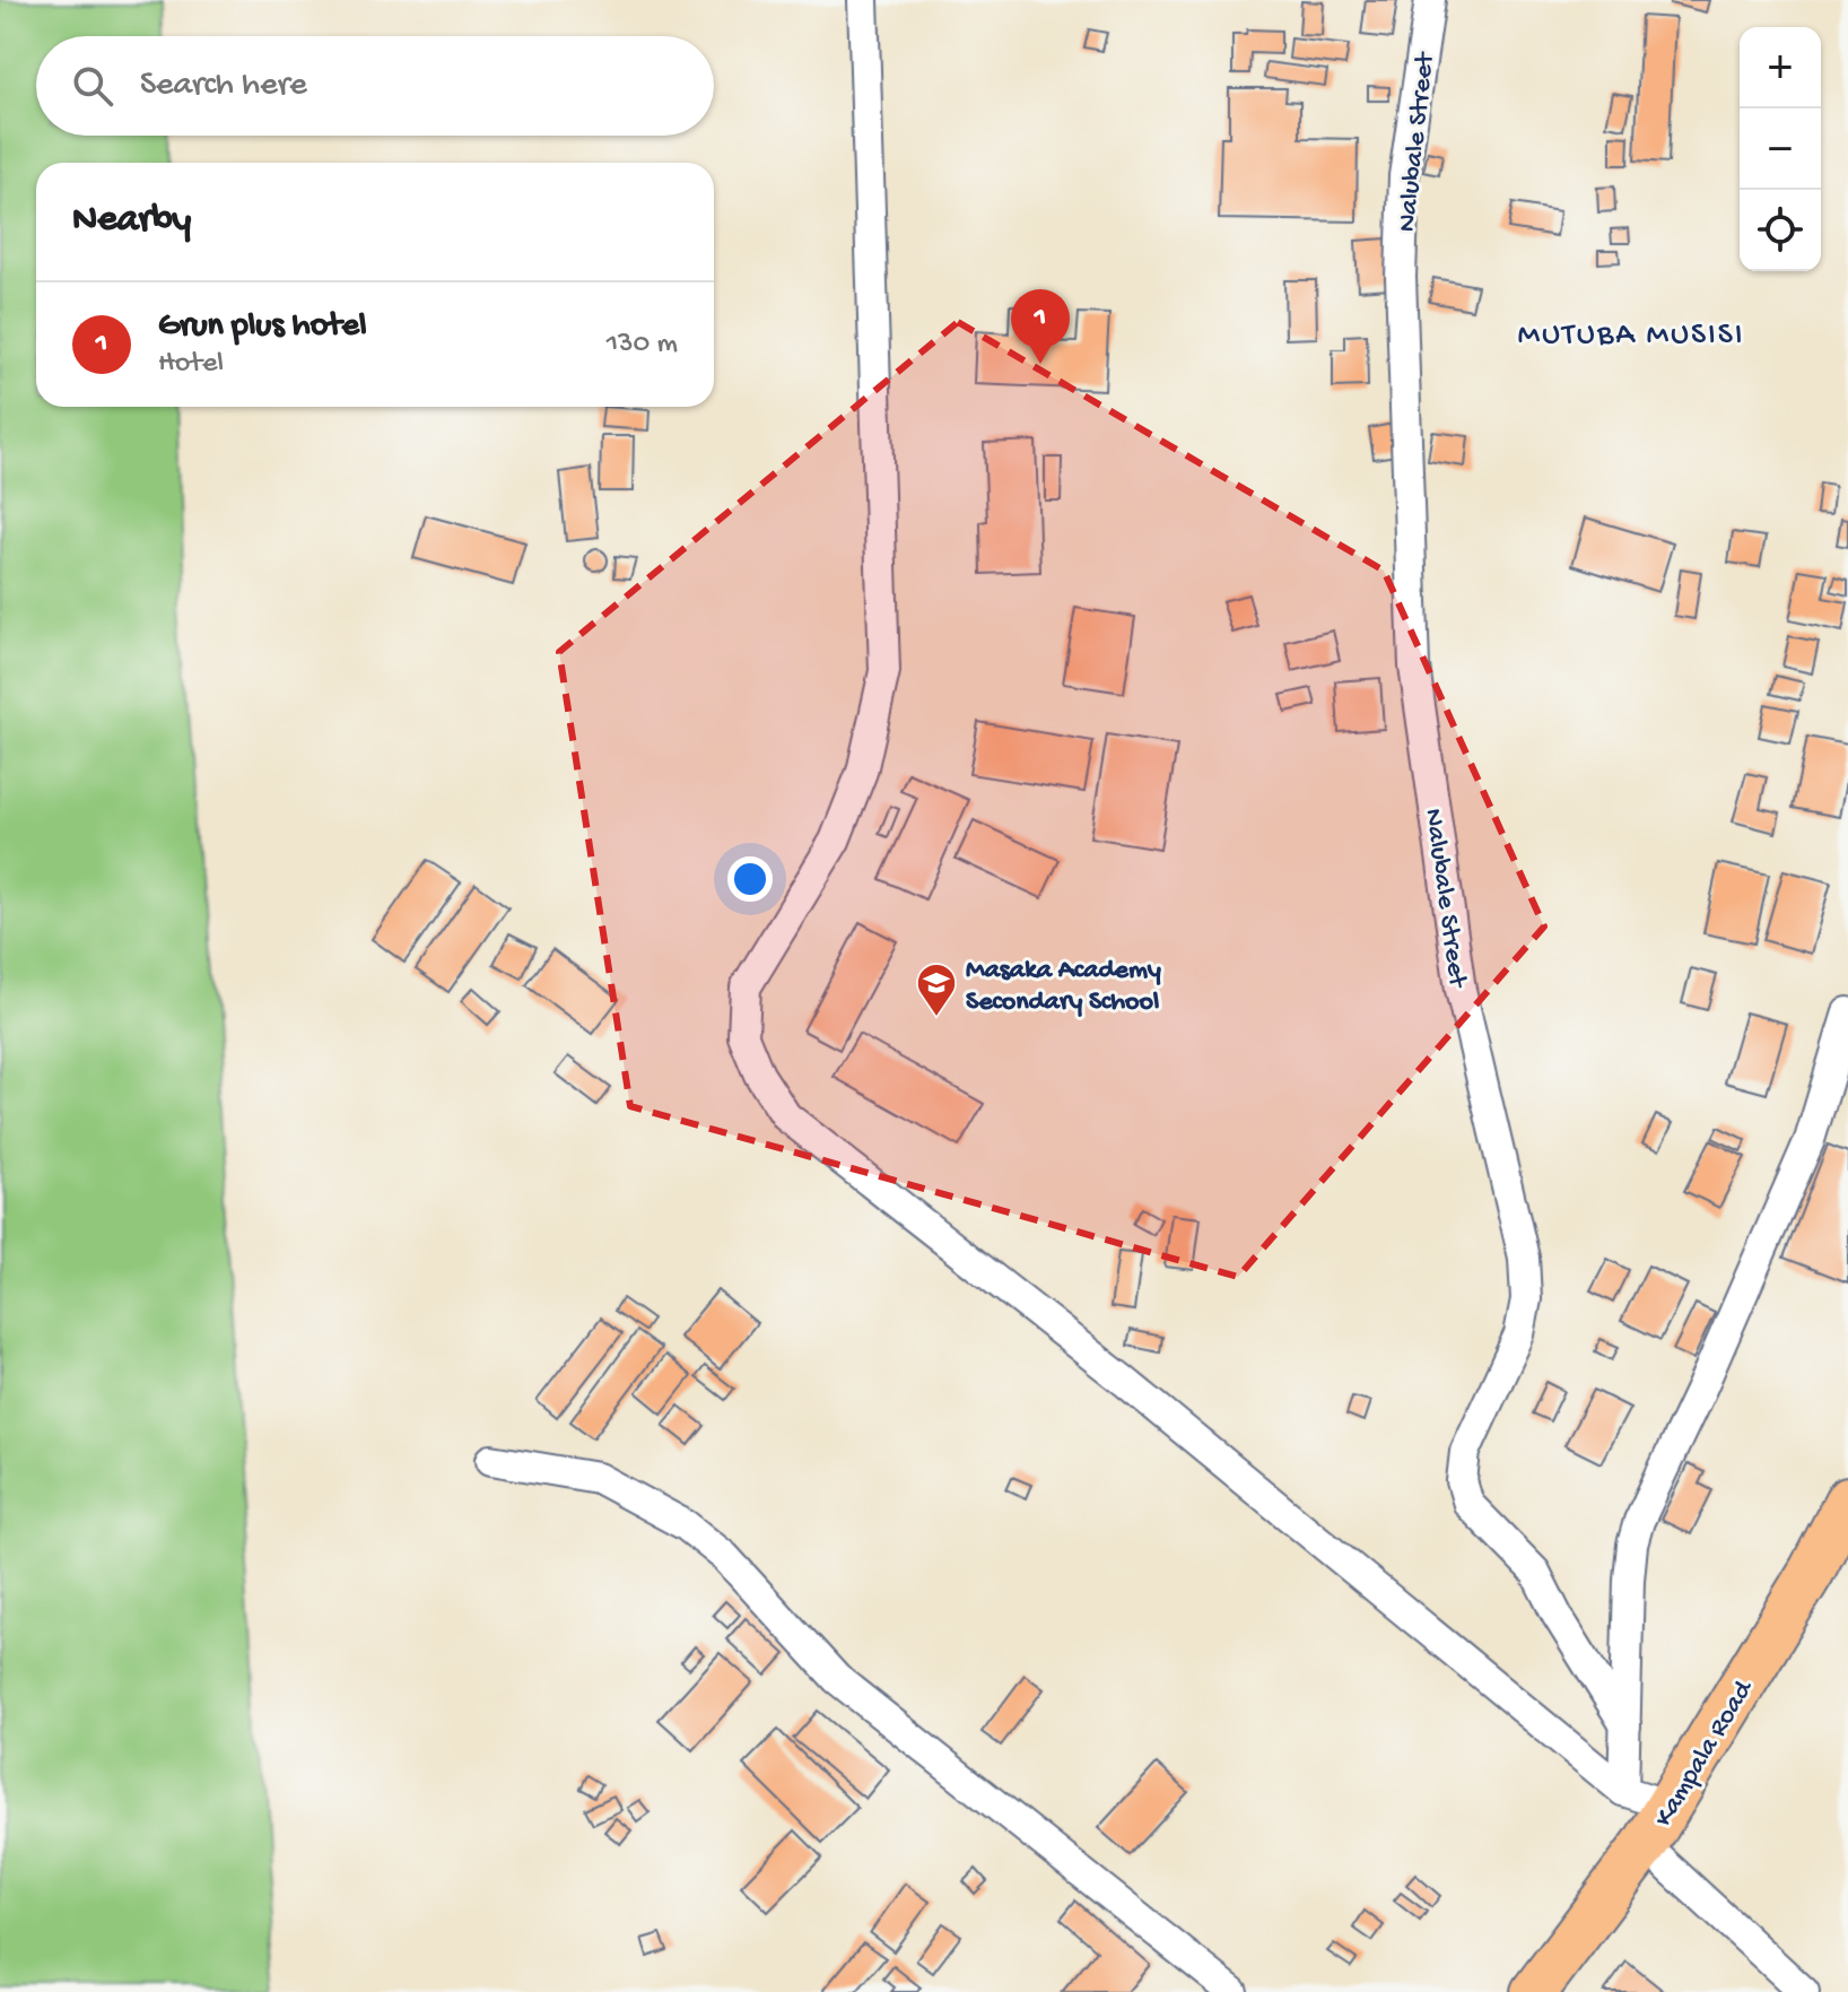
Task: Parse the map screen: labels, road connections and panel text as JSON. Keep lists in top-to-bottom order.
{
  "streets": {
    "main road": ["Kampala Road"],
    "street": ["Nalubale Street"]
  },
  "districts": ["MUTUBA MUSISI"],
  "places": {
    "school or university": ["Masaka Academy Secondary School"]
  },
  "page": {
    "map_buttons": ["+", "−"],
    "search": "Search here",
    "heading": "Nearby",
    "list": [
      {
        "mark": "1",
        "name": "Grun plus hotel",
        "note": "Hotel",
        "value": "130 m"
      }
    ],
    "pins": "1"
  }
}
